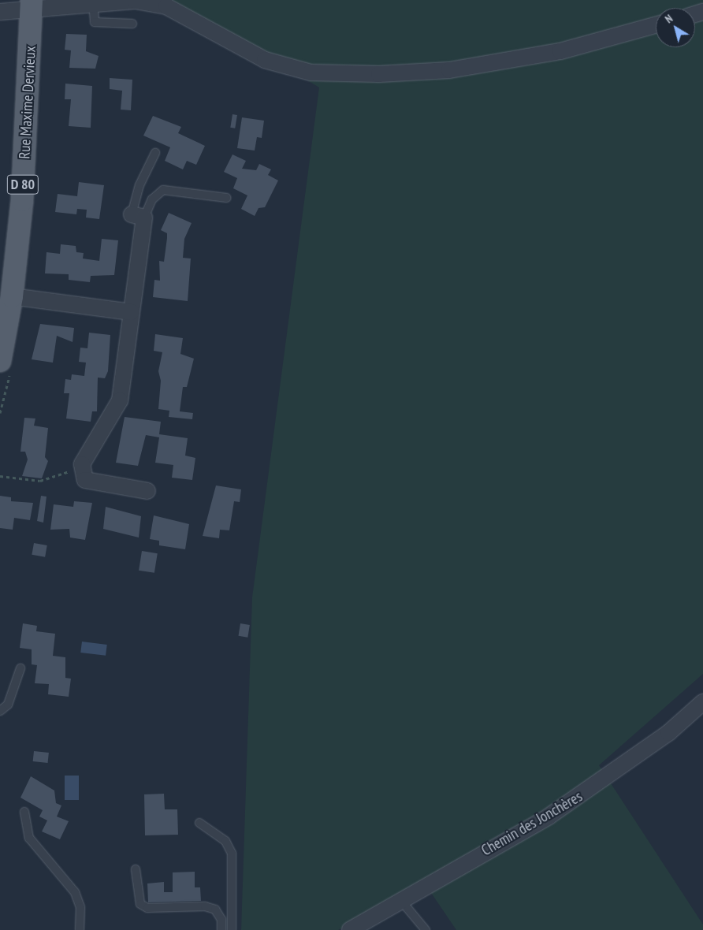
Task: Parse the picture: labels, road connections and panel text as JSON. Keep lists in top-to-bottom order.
{
  "streets": {
    "main road": ["Rue Maxime Dervieux", "D 80"],
    "street": ["Chemin des Jonchères"]
  },
  "north": "top left"
}
